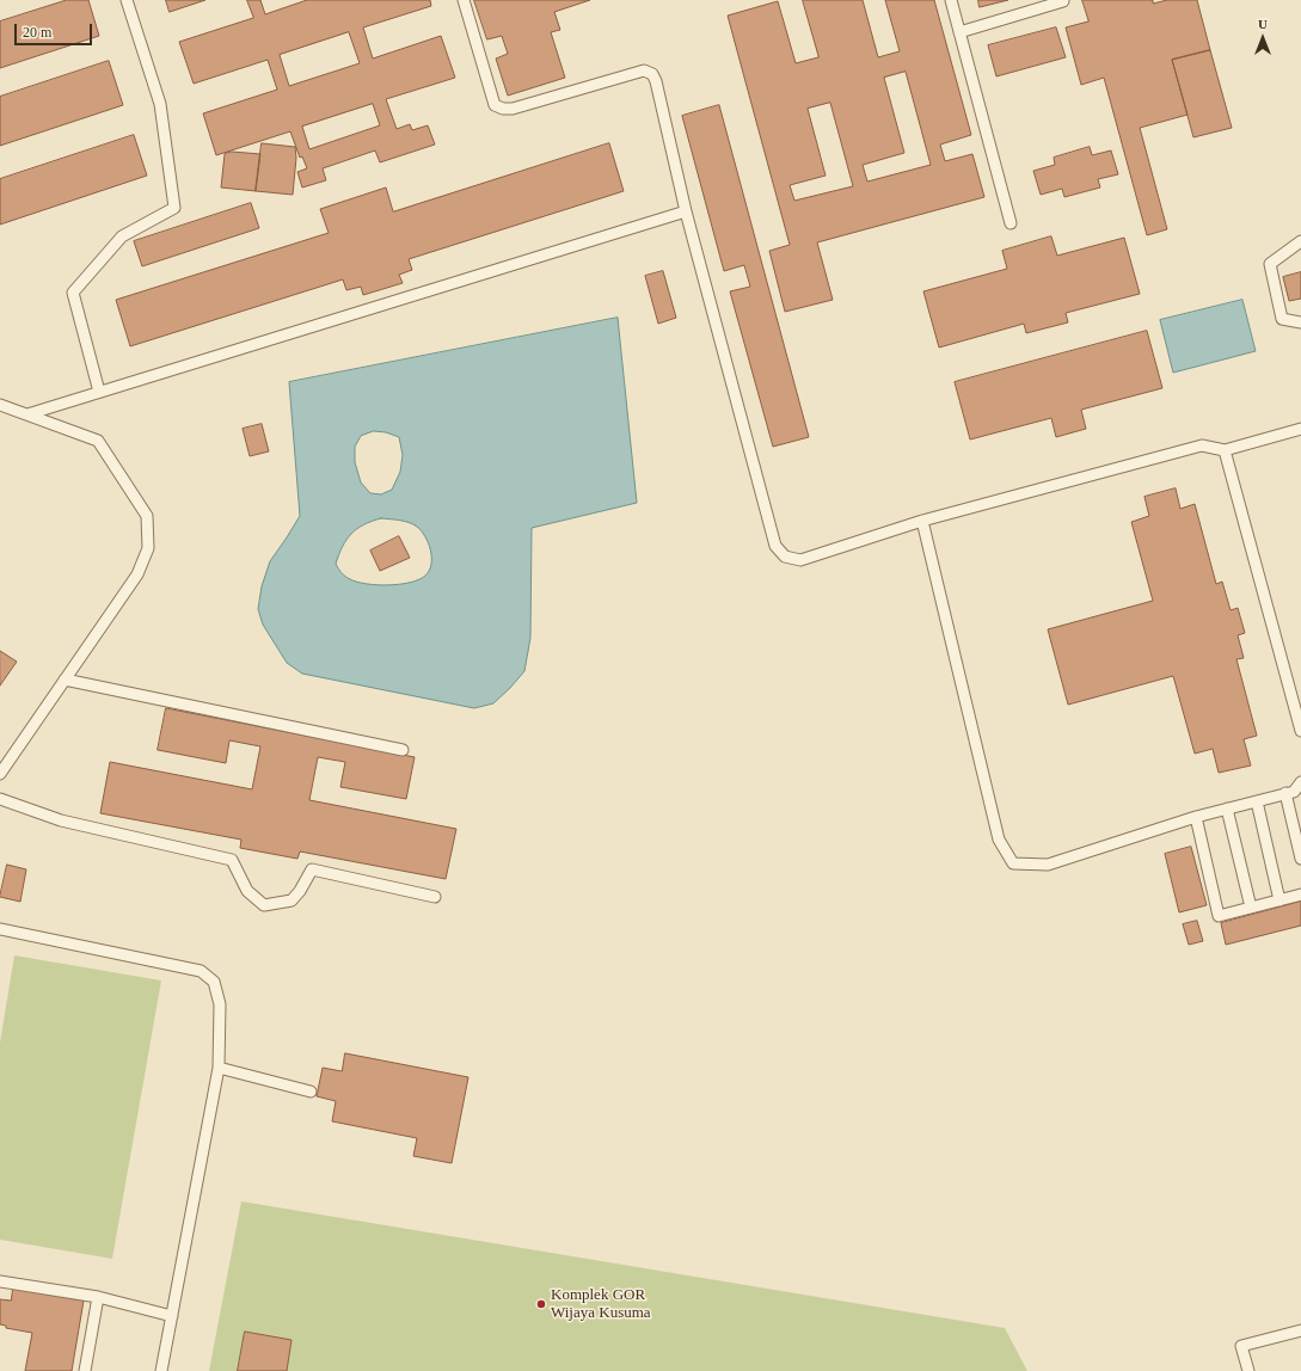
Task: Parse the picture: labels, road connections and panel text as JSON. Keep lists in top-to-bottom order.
{
  "places": ["Komplek GOR Wijaya Kusuma"],
  "scale_bar": "20 m",
  "north": "top"
}
